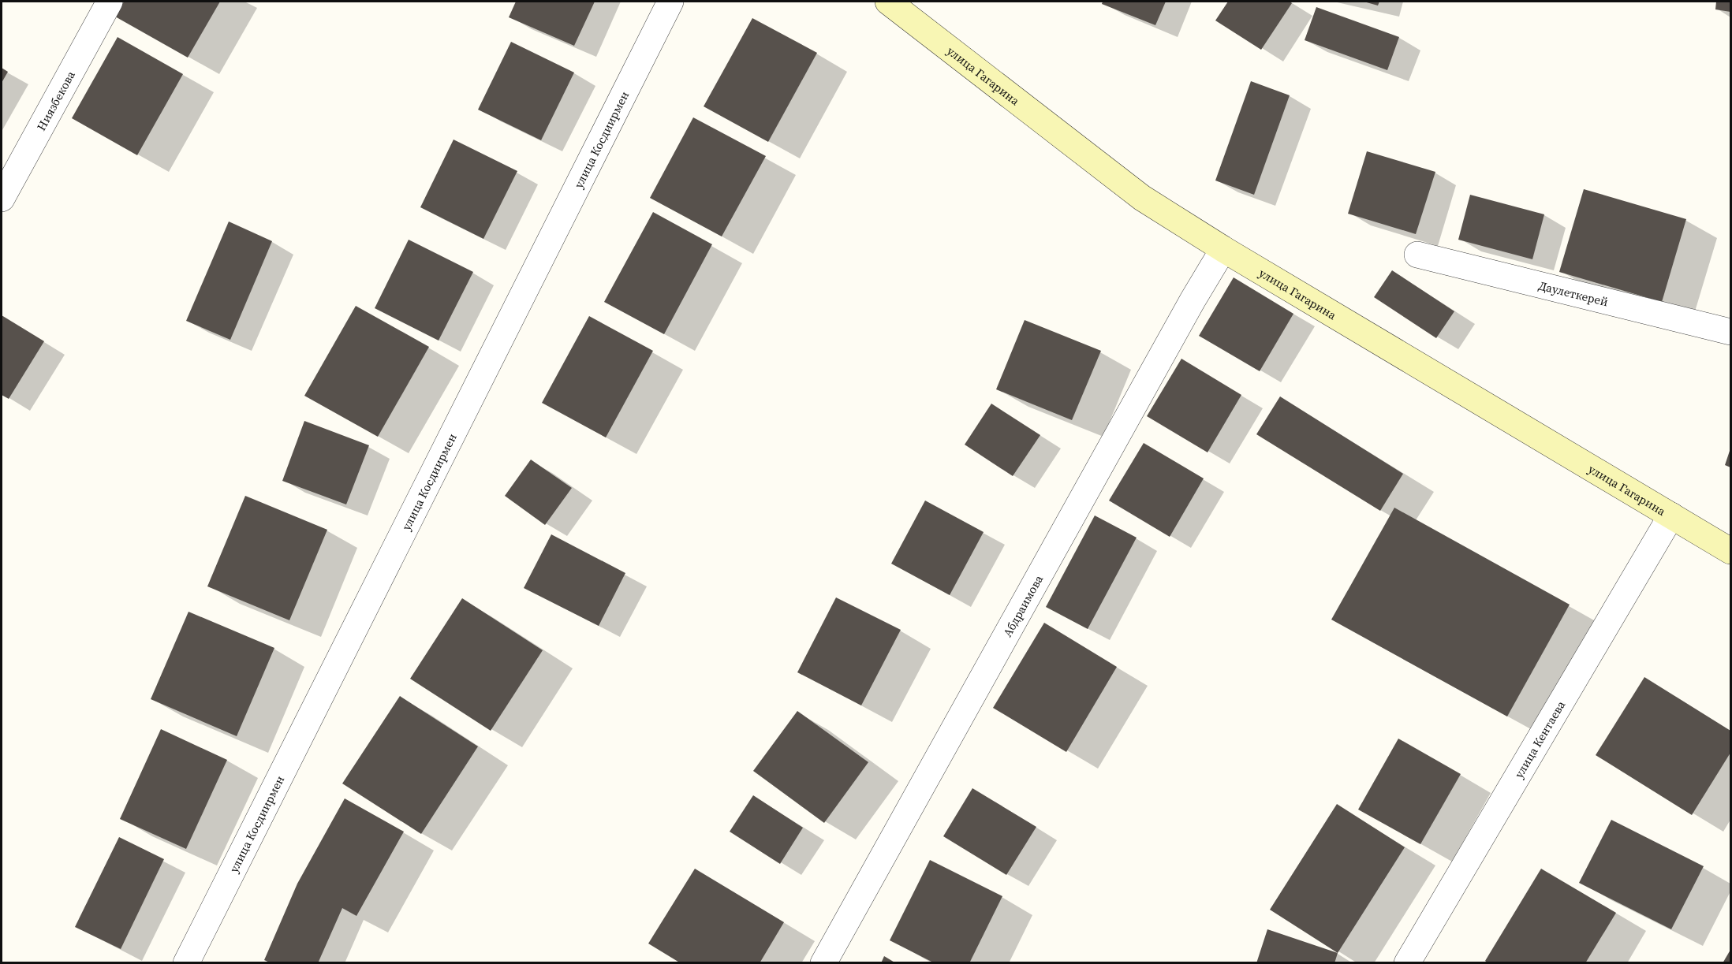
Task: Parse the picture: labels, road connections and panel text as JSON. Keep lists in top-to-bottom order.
{
  "streets": {
    "main road": ["улица Гагарина"],
    "street": [
      "Ниязбекова",
      "улица Косдиирмен",
      "Даулеткерей",
      "Абдраимова",
      "улица Кентаева"
    ]
  },
  "crossings": [
    ["улица Гагарина", "Абдраимова"],
    ["улица Гагарина", "улица Кентаева"]
  ]
}
